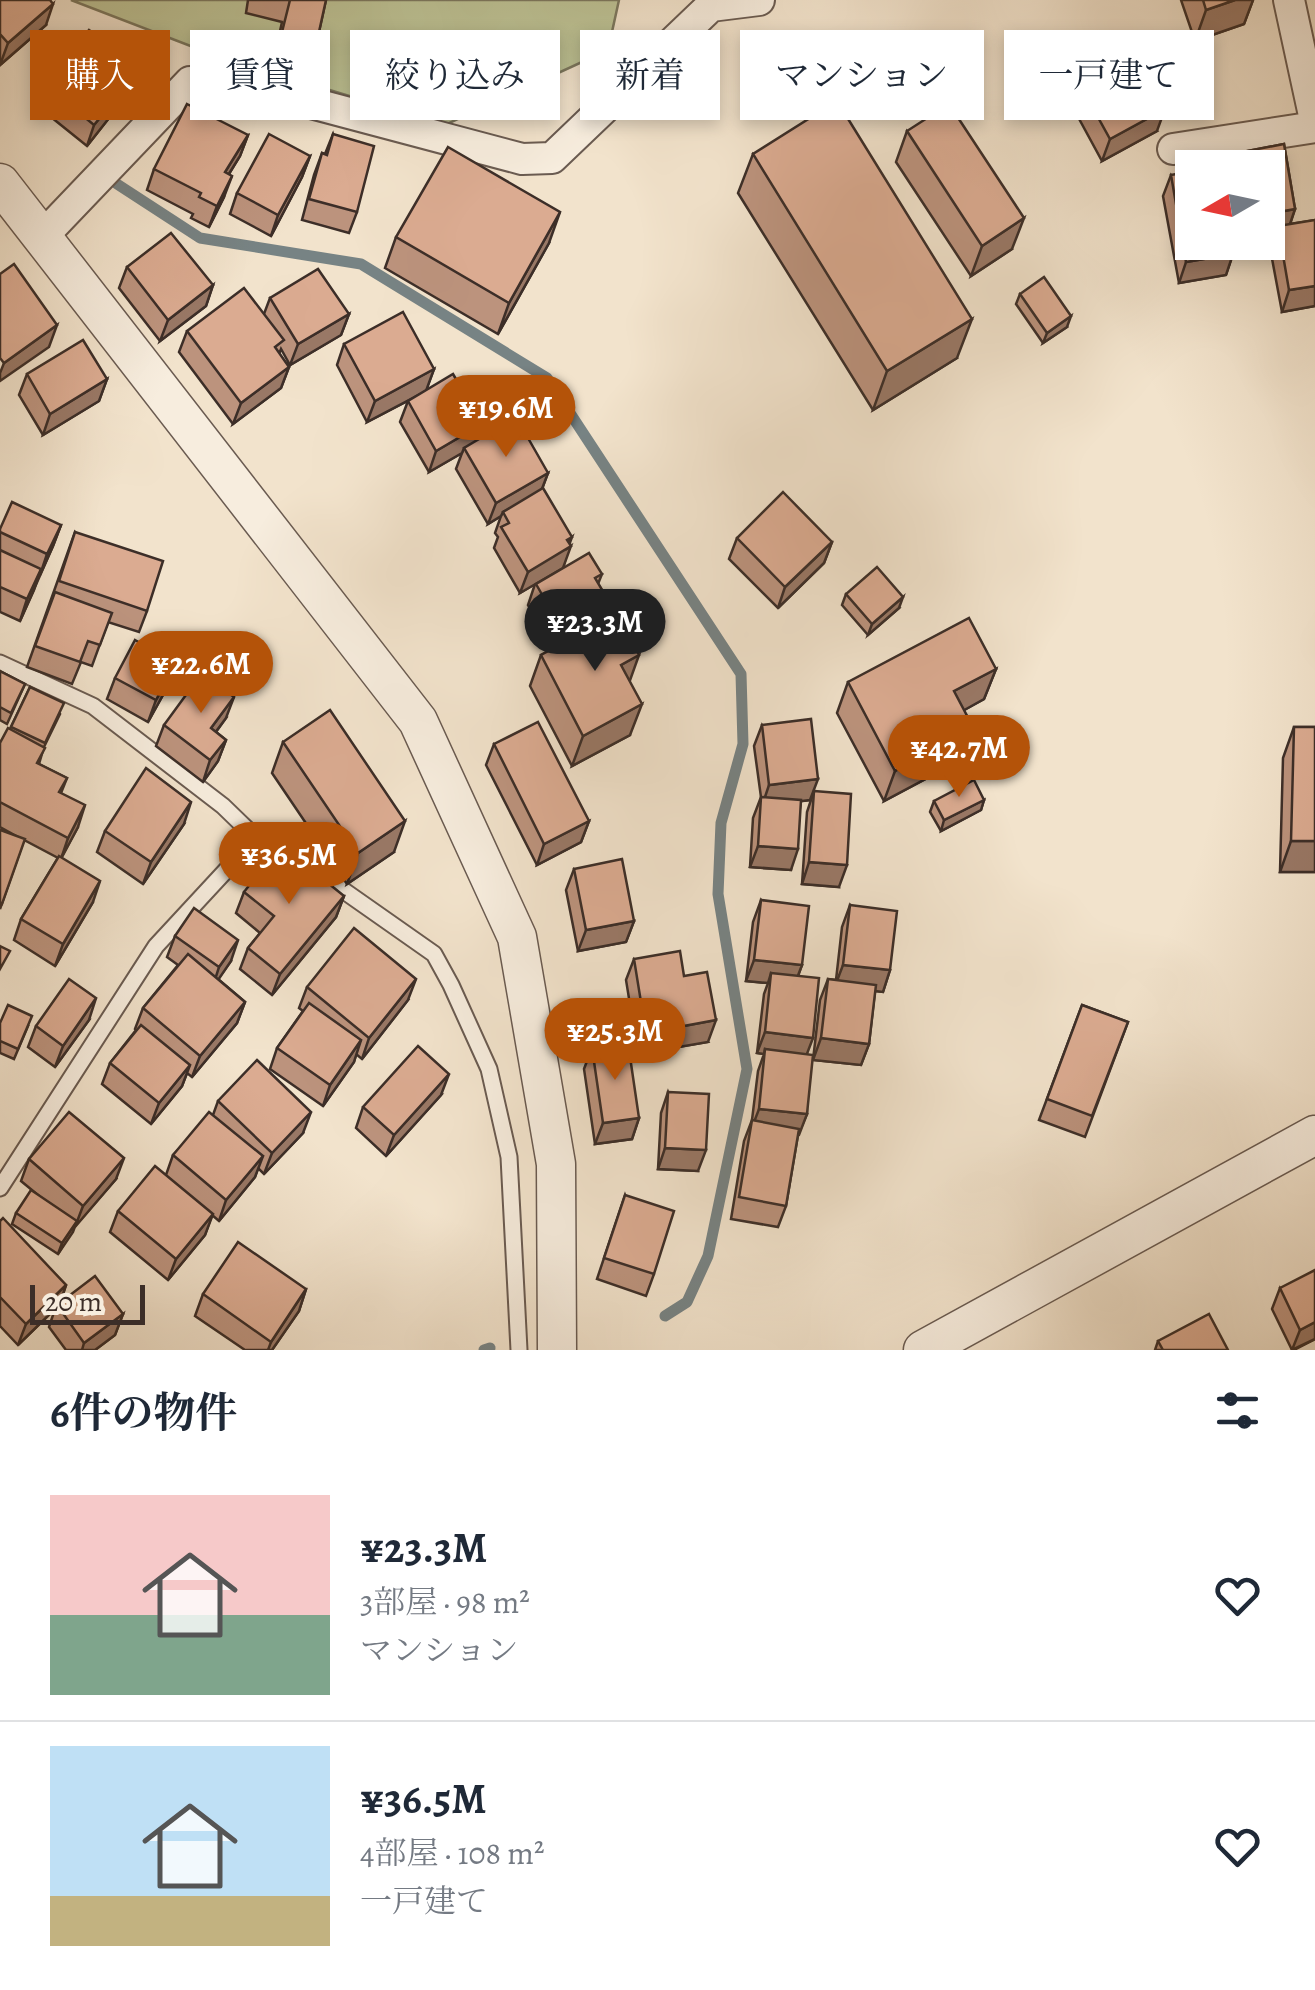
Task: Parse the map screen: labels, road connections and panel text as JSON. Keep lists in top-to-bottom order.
{
  "scale_bar": "20 m",
  "north": "left",
  "page": {
    "chip": [
      "購入",
      "賃貸",
      "絞り込み",
      "新着",
      "マンション",
      "一戸建て"
    ],
    "price": [
      "¥19.6M",
      "¥23.3M",
      "¥22.6M",
      "¥42.7M",
      "¥36.5M",
      "¥25.3M"
    ],
    "scale": "20 m",
    "heading": "6件の物件",
    "list": [
      {
        "name": "¥23.3M",
        "note": "3部屋 · 98 m² · マンション"
      },
      {
        "name": "¥36.5M",
        "note": "4部屋 · 108 m² · 一戸建て"
      }
    ]
  }
}
